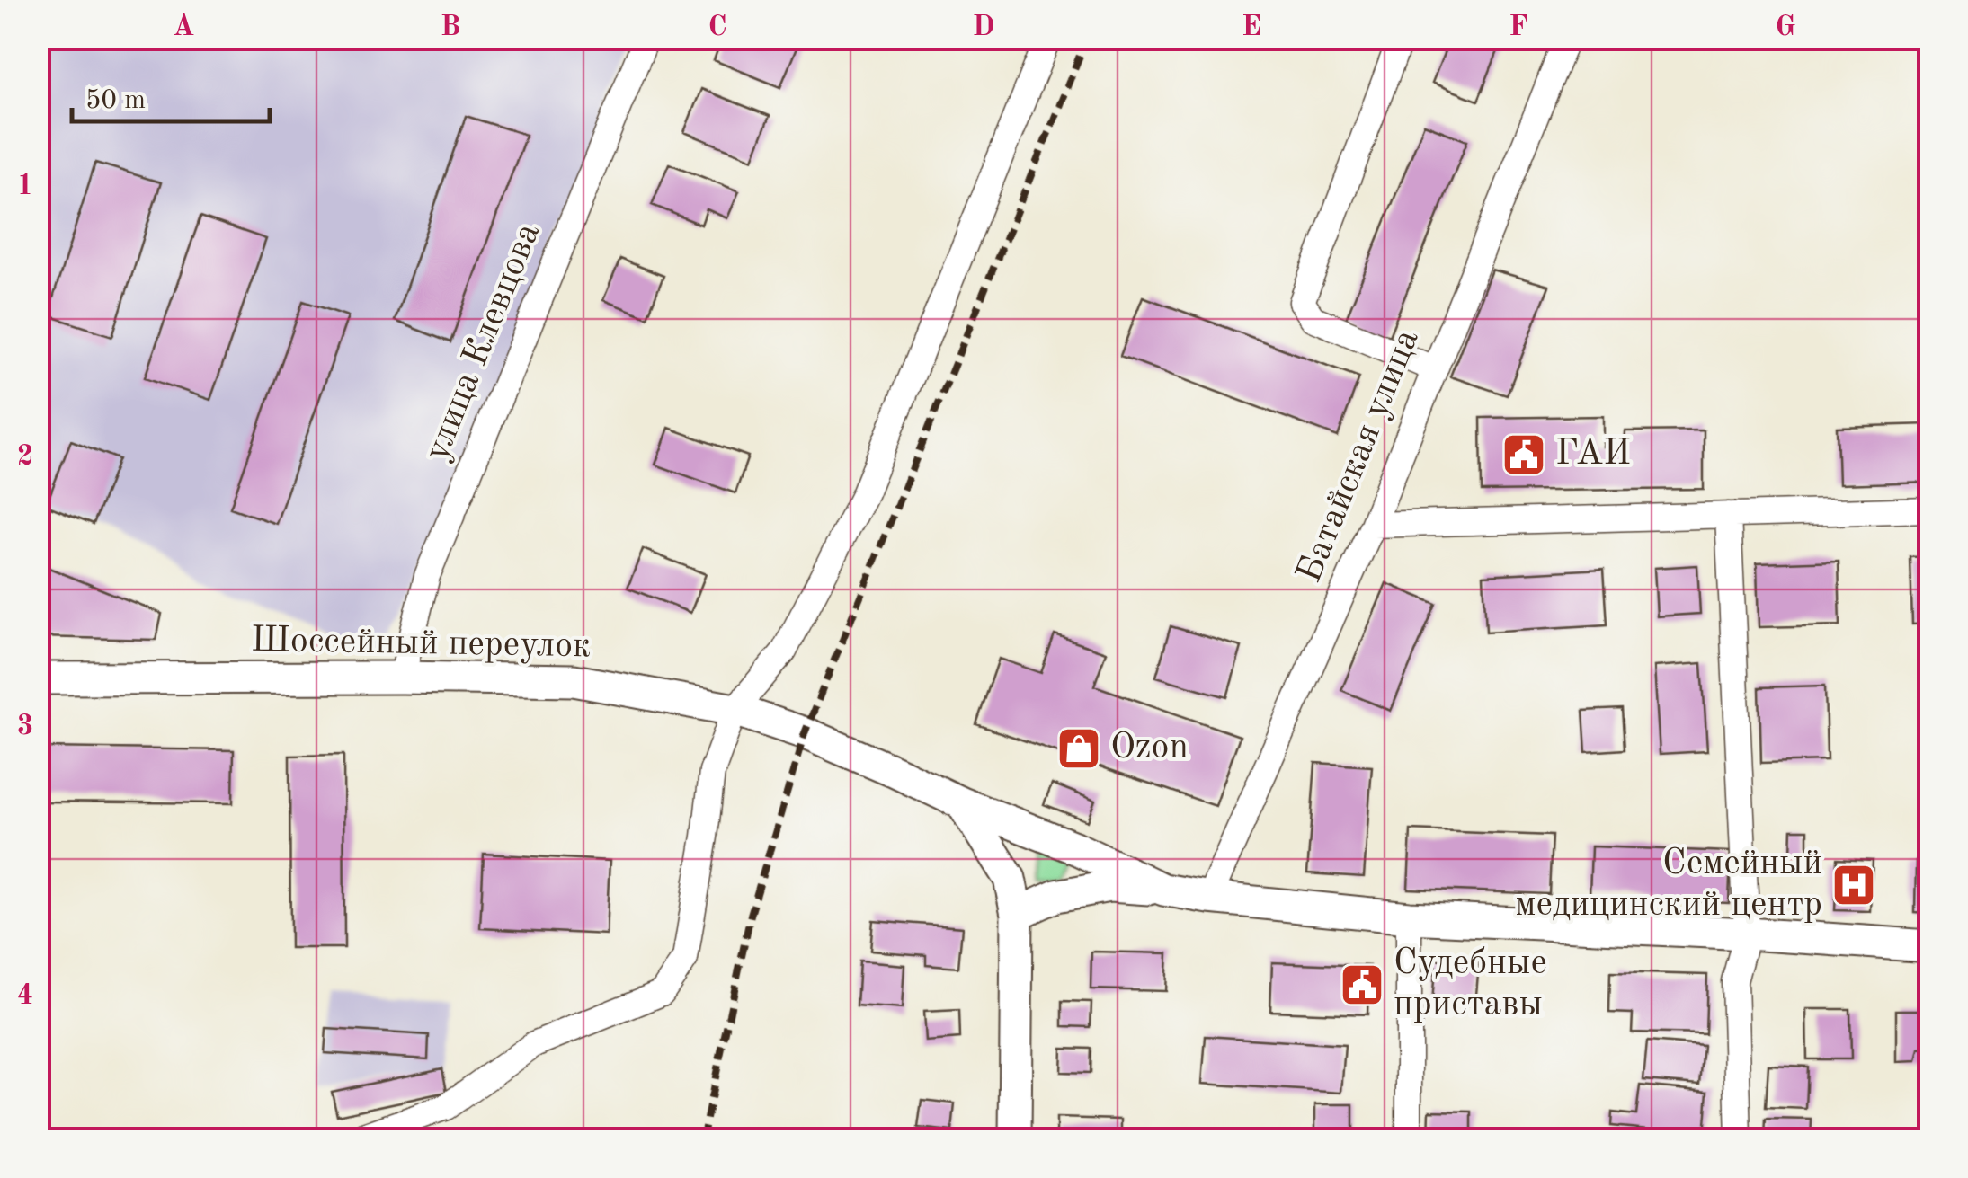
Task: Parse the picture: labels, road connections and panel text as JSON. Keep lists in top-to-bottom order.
{
  "streets": {
    "main road": ["Шоссейный переулок"],
    "street": ["улица Клевцова", "Батайская улица"]
  },
  "crossings": [
    ["улица Клевцова", "Шоссейный переулок"]
  ],
  "places": {
    "public building": ["ГАИ", "Судебные приставы"],
    "shop": ["Ozon"],
    "hospital": ["Семейный медицинский центр"]
  },
  "scale_bar": "50 m",
  "grid": {
    "columns": [
      "A",
      "B",
      "C",
      "D",
      "E",
      "F",
      "G"
    ],
    "rows": [
      "1",
      "2",
      "3",
      "4"
    ]
  }
}
